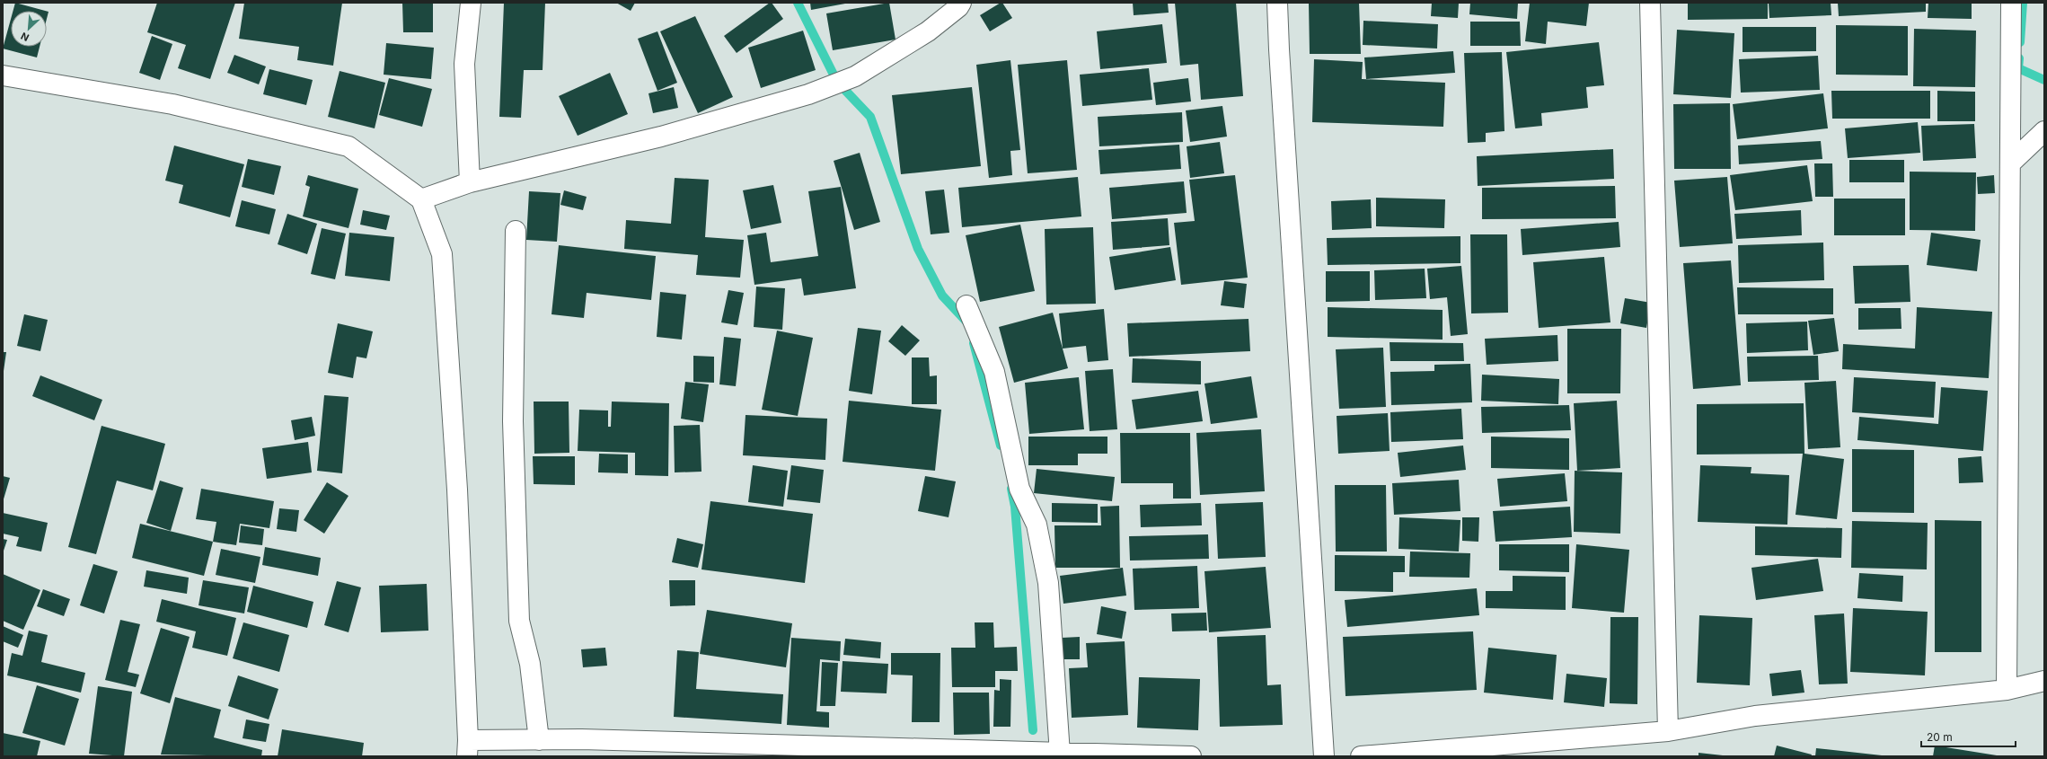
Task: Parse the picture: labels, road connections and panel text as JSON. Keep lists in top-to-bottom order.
{
  "scale_bar": "20 m",
  "north": "bottom left"
}
